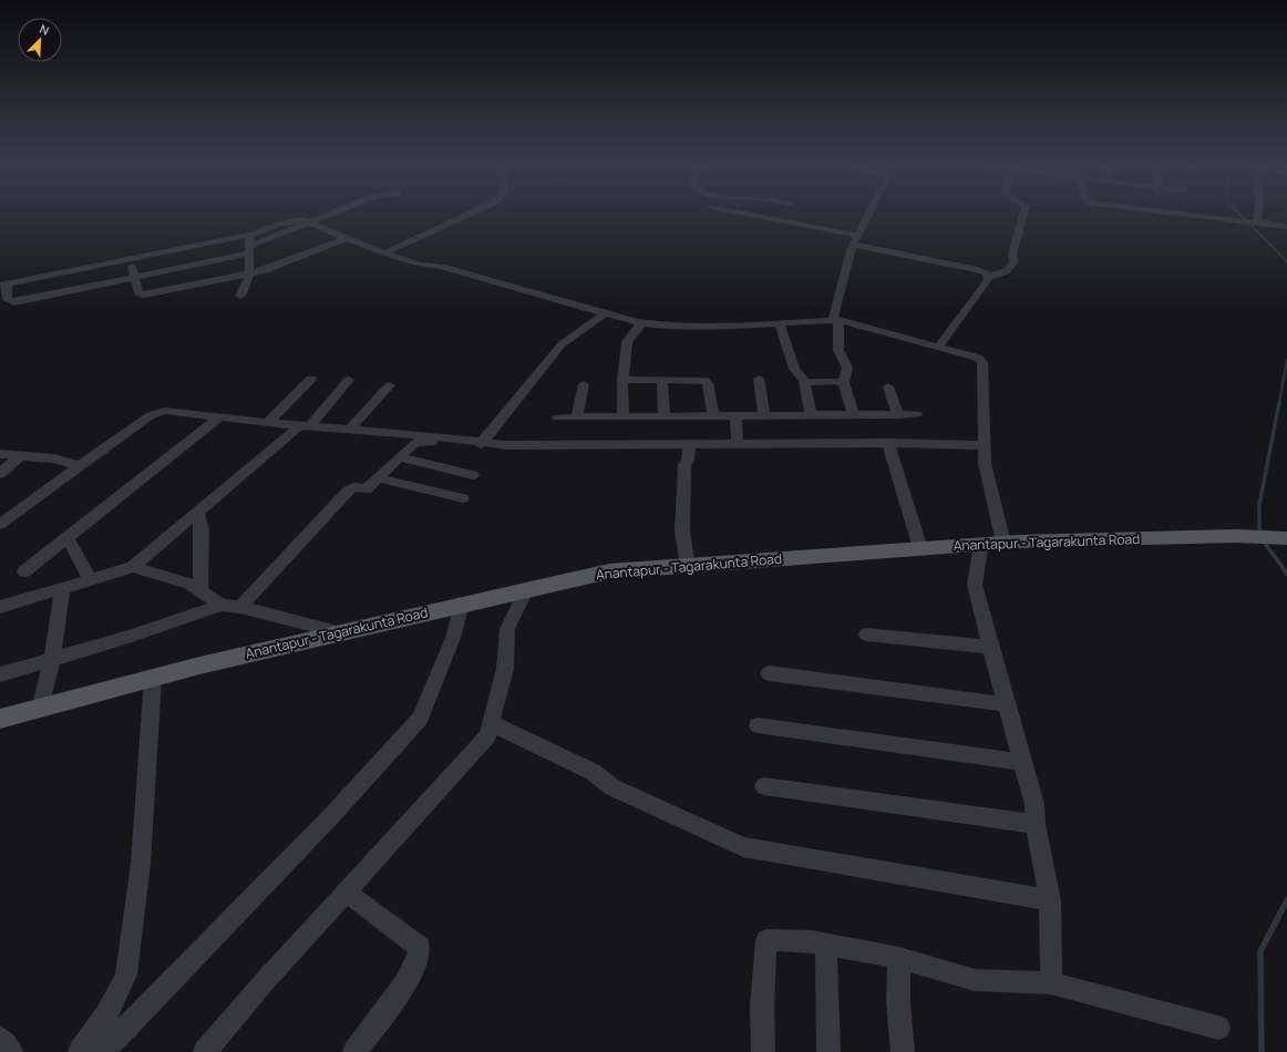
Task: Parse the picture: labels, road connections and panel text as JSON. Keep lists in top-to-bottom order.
{
  "streets": {
    "main road": ["Anantapur - Tagarakunta Road"]
  },
  "north": "top right"
}
